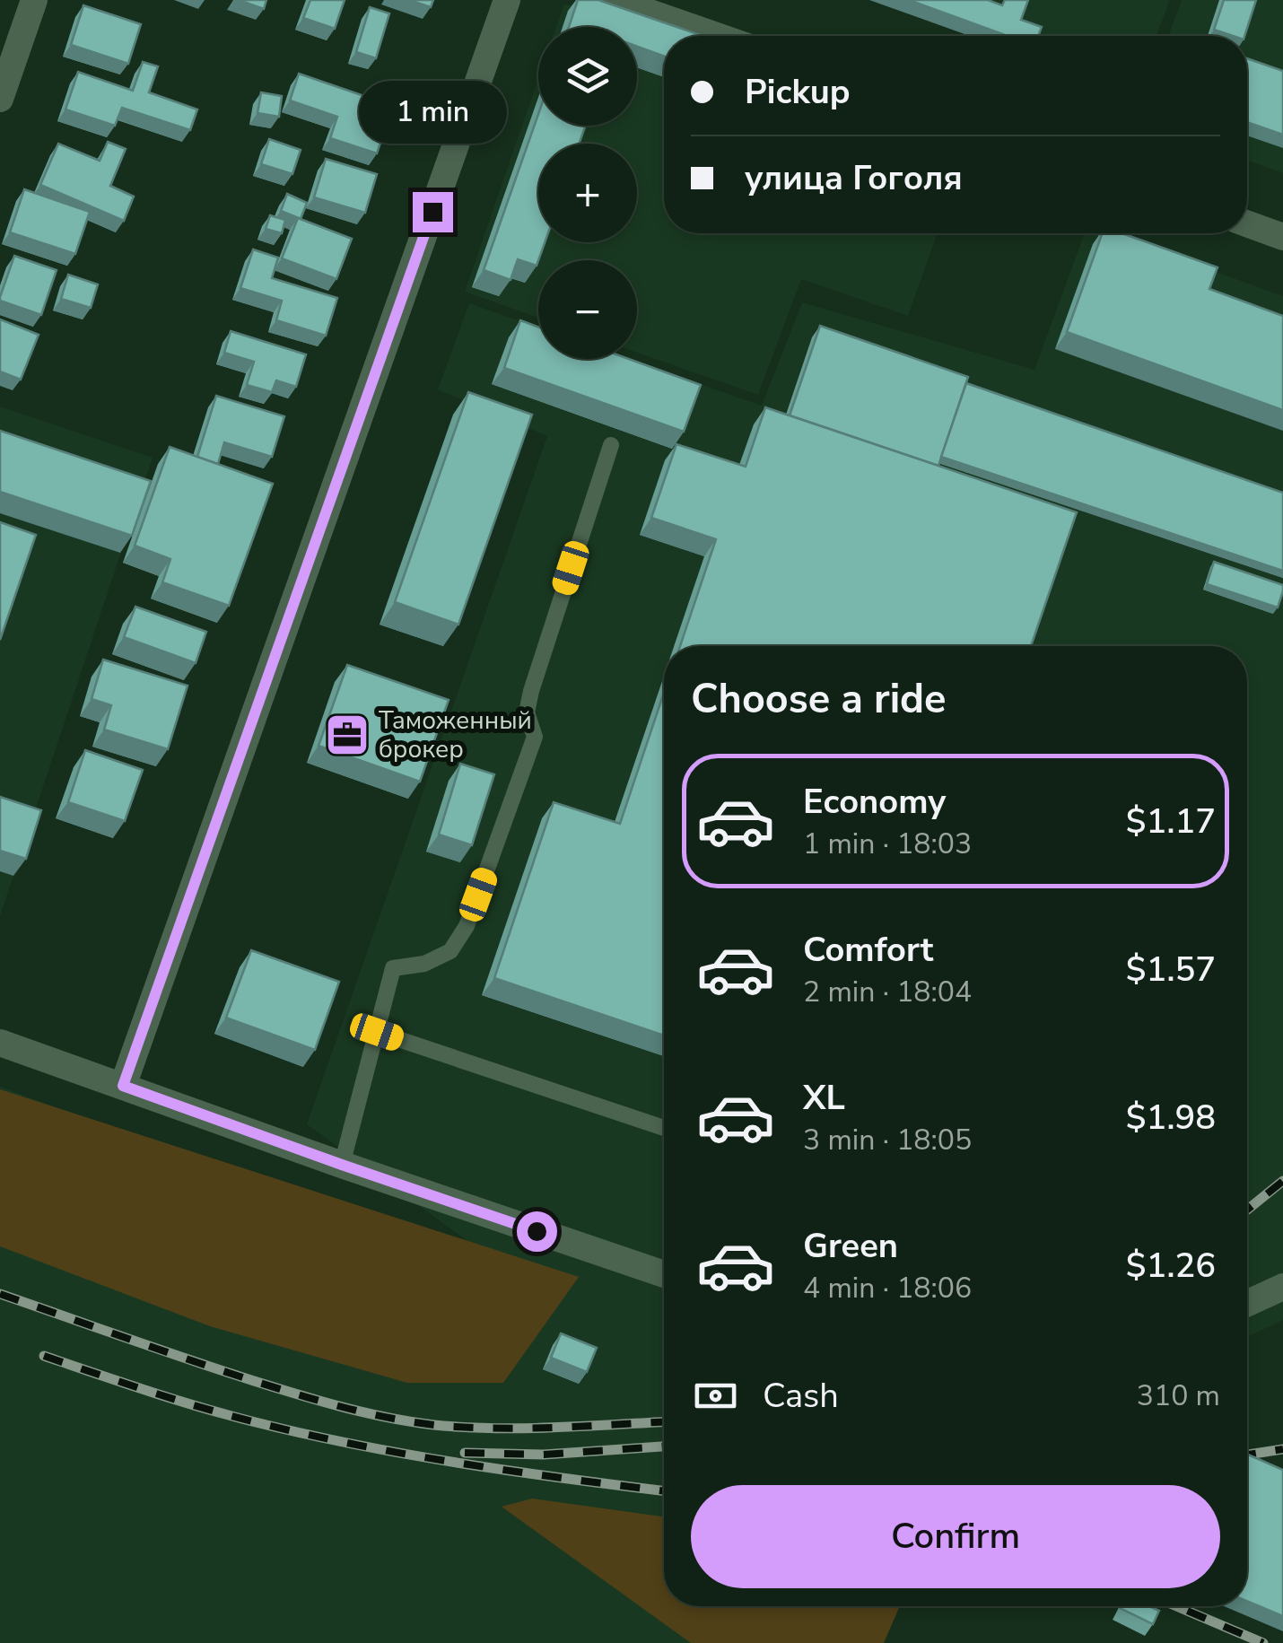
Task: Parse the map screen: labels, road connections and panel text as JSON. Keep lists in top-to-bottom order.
{
  "places": {
    "office": ["Таможенный брокер"]
  },
  "page": {
    "map_buttons": ["+", "−"],
    "banner": ["Pickup", "улица Гоголя"],
    "bubble": "1 min",
    "heading": "Choose a ride",
    "list": [
      {
        "name": "Economy",
        "note": "1 min · 18:03",
        "value": "$1.17"
      },
      {
        "name": "Comfort",
        "note": "2 min · 18:04",
        "value": "$1.57"
      },
      {
        "name": "XL",
        "note": "3 min · 18:05",
        "value": "$1.98"
      },
      {
        "name": "Green",
        "note": "4 min · 18:06",
        "value": "$1.26"
      }
    ],
    "pay": ["Cash", "310 m"],
    "buttons": "Confirm"
  }
}
